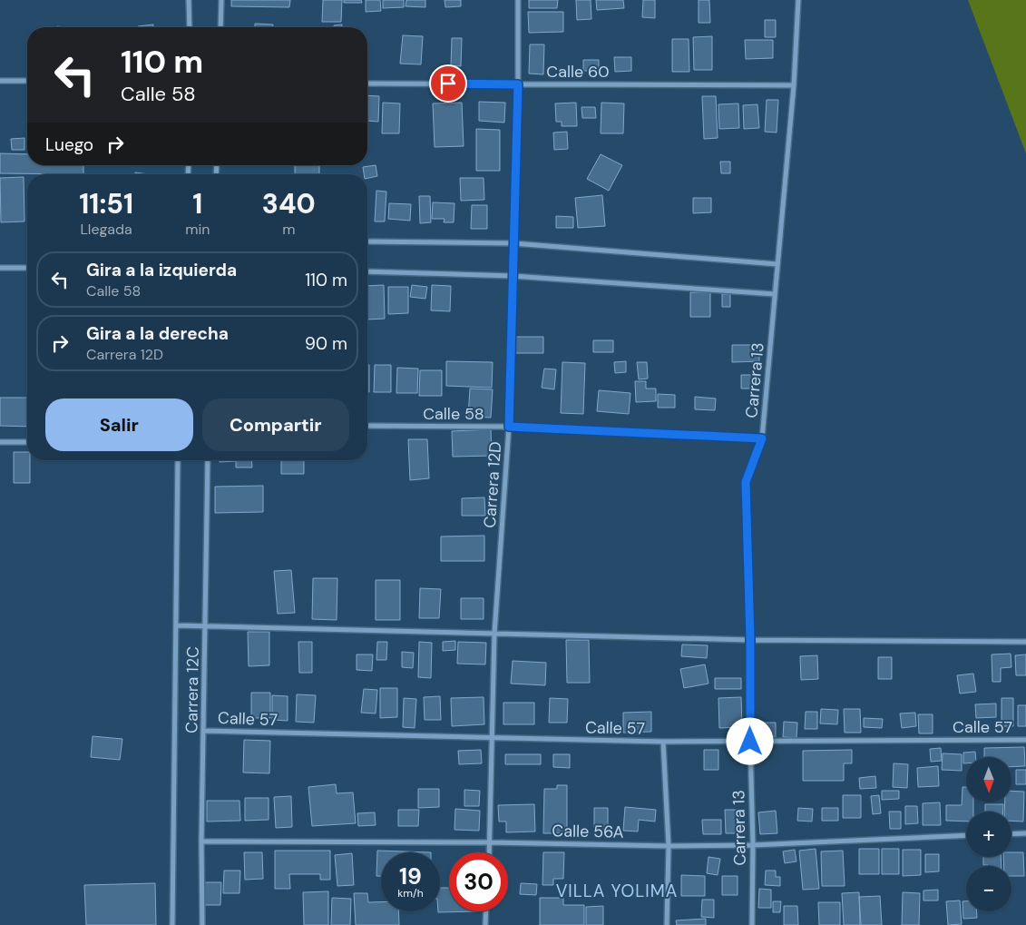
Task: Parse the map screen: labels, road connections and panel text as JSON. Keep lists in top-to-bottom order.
{
  "streets": {
    "street": [
      "Calle 60",
      "Carrera 13",
      "Calle 58",
      "Carrera 12D",
      "Carrera 12C",
      "Calle 57",
      "Calle 56A"
    ]
  },
  "crossings": [
    ["Calle 60", "Carrera 13"],
    ["Calle 60", "Carrera 12D"],
    ["Carrera 13", "Calle 58"],
    ["Carrera 13", "Calle 57"],
    ["Carrera 13", "Calle 56A"],
    ["Calle 58", "Carrera 12D"],
    ["Carrera 12D", "Calle 57"],
    ["Carrera 12D", "Calle 56A"],
    ["Carrera 12C", "Calle 57"],
    ["Carrera 12C", "Calle 56A"]
  ],
  "districts": ["VILLA YOLIMA"],
  "north": "bottom",
  "page": {
    "turn": ["110 m", "Calle 58"],
    "then": "Luego",
    "eta": [
      "11:51",
      "Llegada",
      "1",
      "min",
      "340",
      "m"
    ],
    "list": [
      {
        "name": "Gira a la izquierda",
        "note": "Calle 58",
        "value": "110 m"
      },
      {
        "name": "Gira a la derecha",
        "note": "Carrera 12D",
        "value": "90 m"
      }
    ],
    "buttons": ["Salir", "Compartir"],
    "map_buttons": ["+", "−"],
    "speed": "19 km/h",
    "limit": "30"
  }
}
